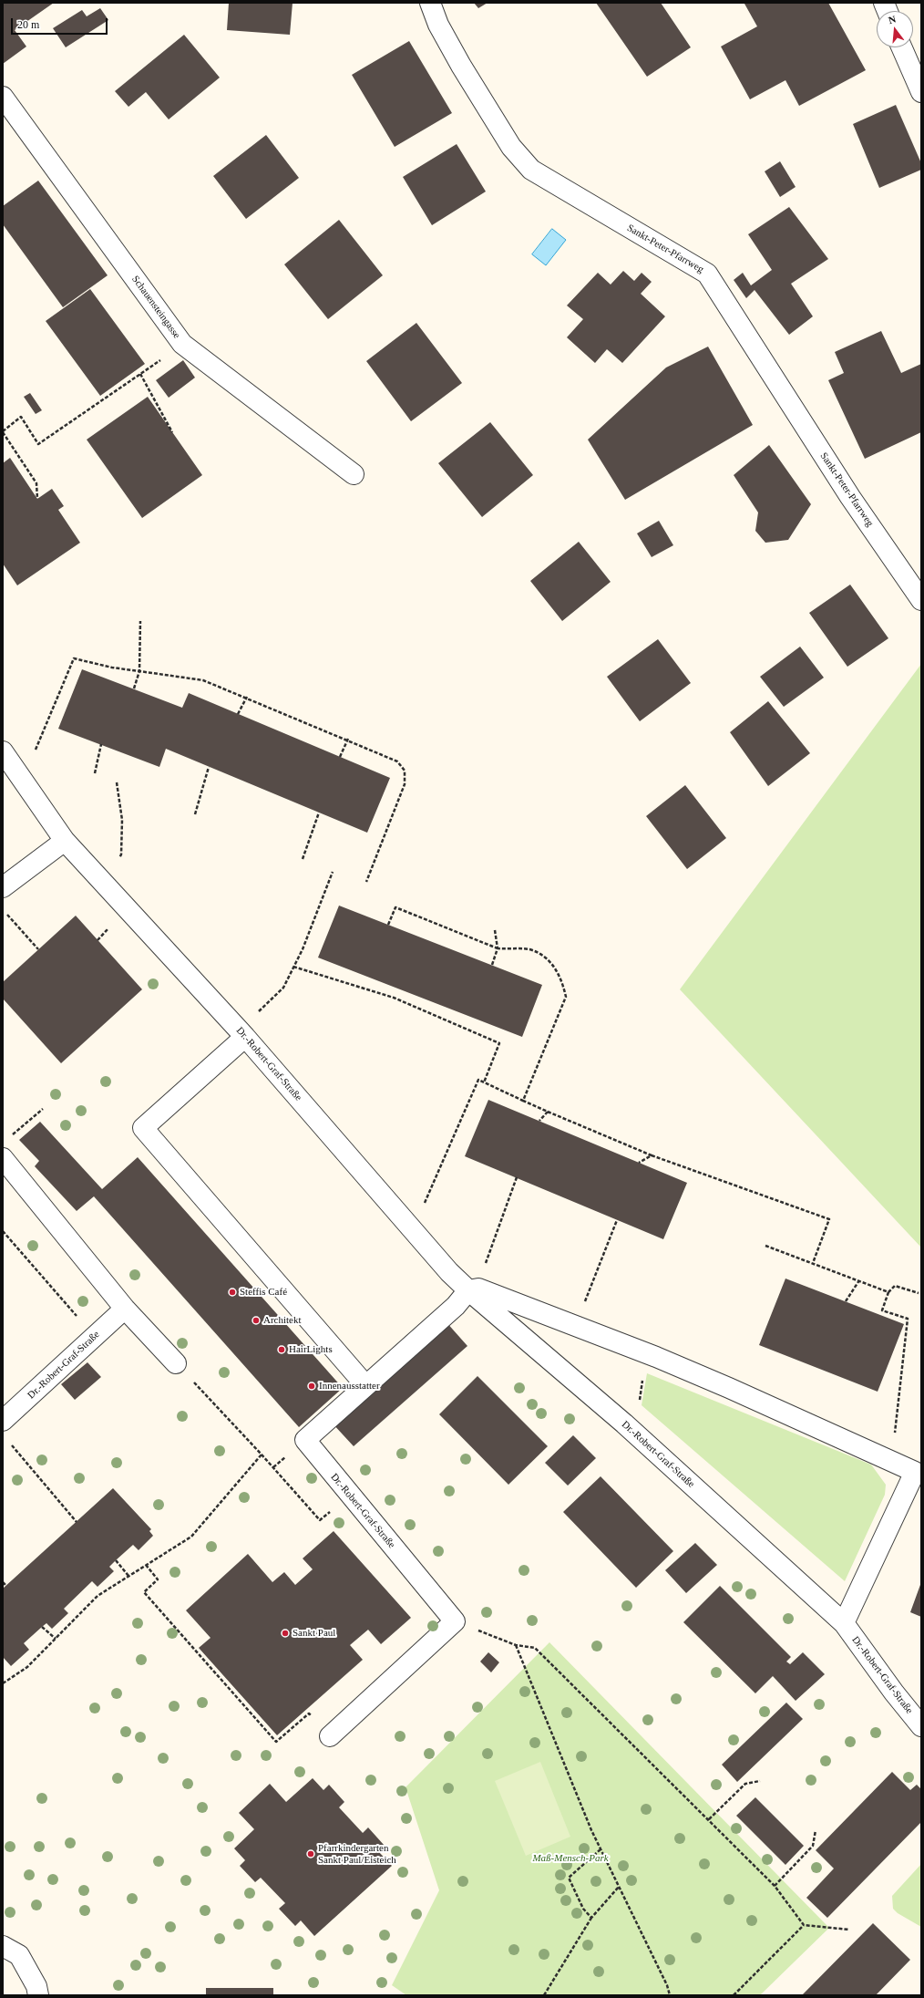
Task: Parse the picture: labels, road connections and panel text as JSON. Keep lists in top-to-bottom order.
{
  "streets": {
    "street": ["Sankt-Peter-Pfarrweg", "Schauensteingasse", "Dr.-Robert-Graf-Straße"]
  },
  "parks": ["Maß-Mensch-Park"],
  "places": [
    "Steffis Café",
    "Architekt",
    "HairLights",
    "Innenausstatter",
    "Sankt Paul",
    "Pfarrkindergarten Sankt Paul/Eisteich"
  ],
  "scale_bar": "20 m",
  "north": "top"
}
